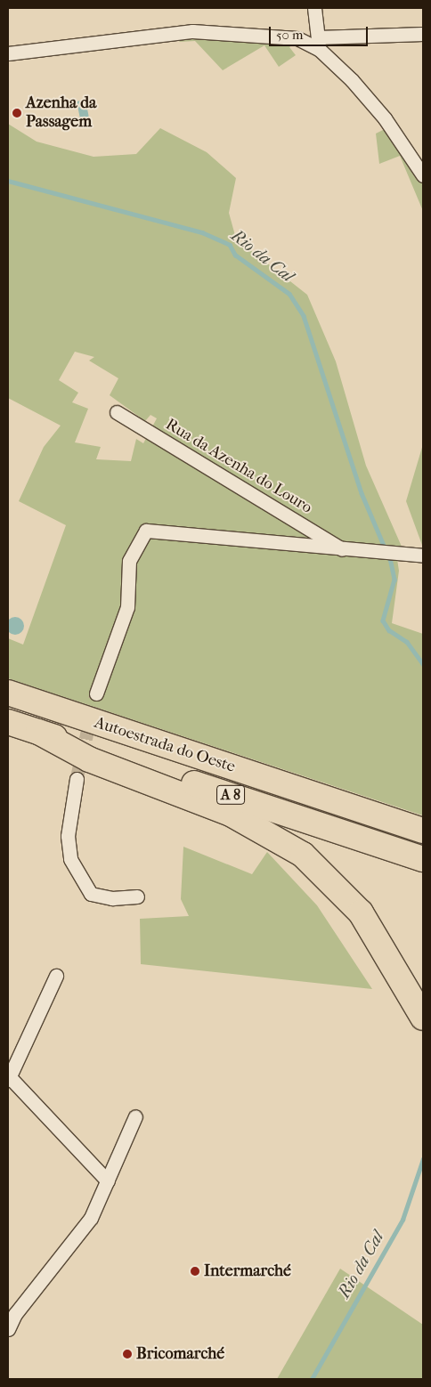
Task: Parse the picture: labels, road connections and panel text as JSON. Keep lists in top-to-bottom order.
{
  "streets": {
    "highway": ["Autoestrada do Oeste", "A 8"],
    "street": ["Rua da Azenha do Louro"]
  },
  "water": ["Rio da Cal"],
  "places": ["Azenha da Passagem", "Intermarché", "Bricomarché"],
  "scale_bar": "50 m"
}
